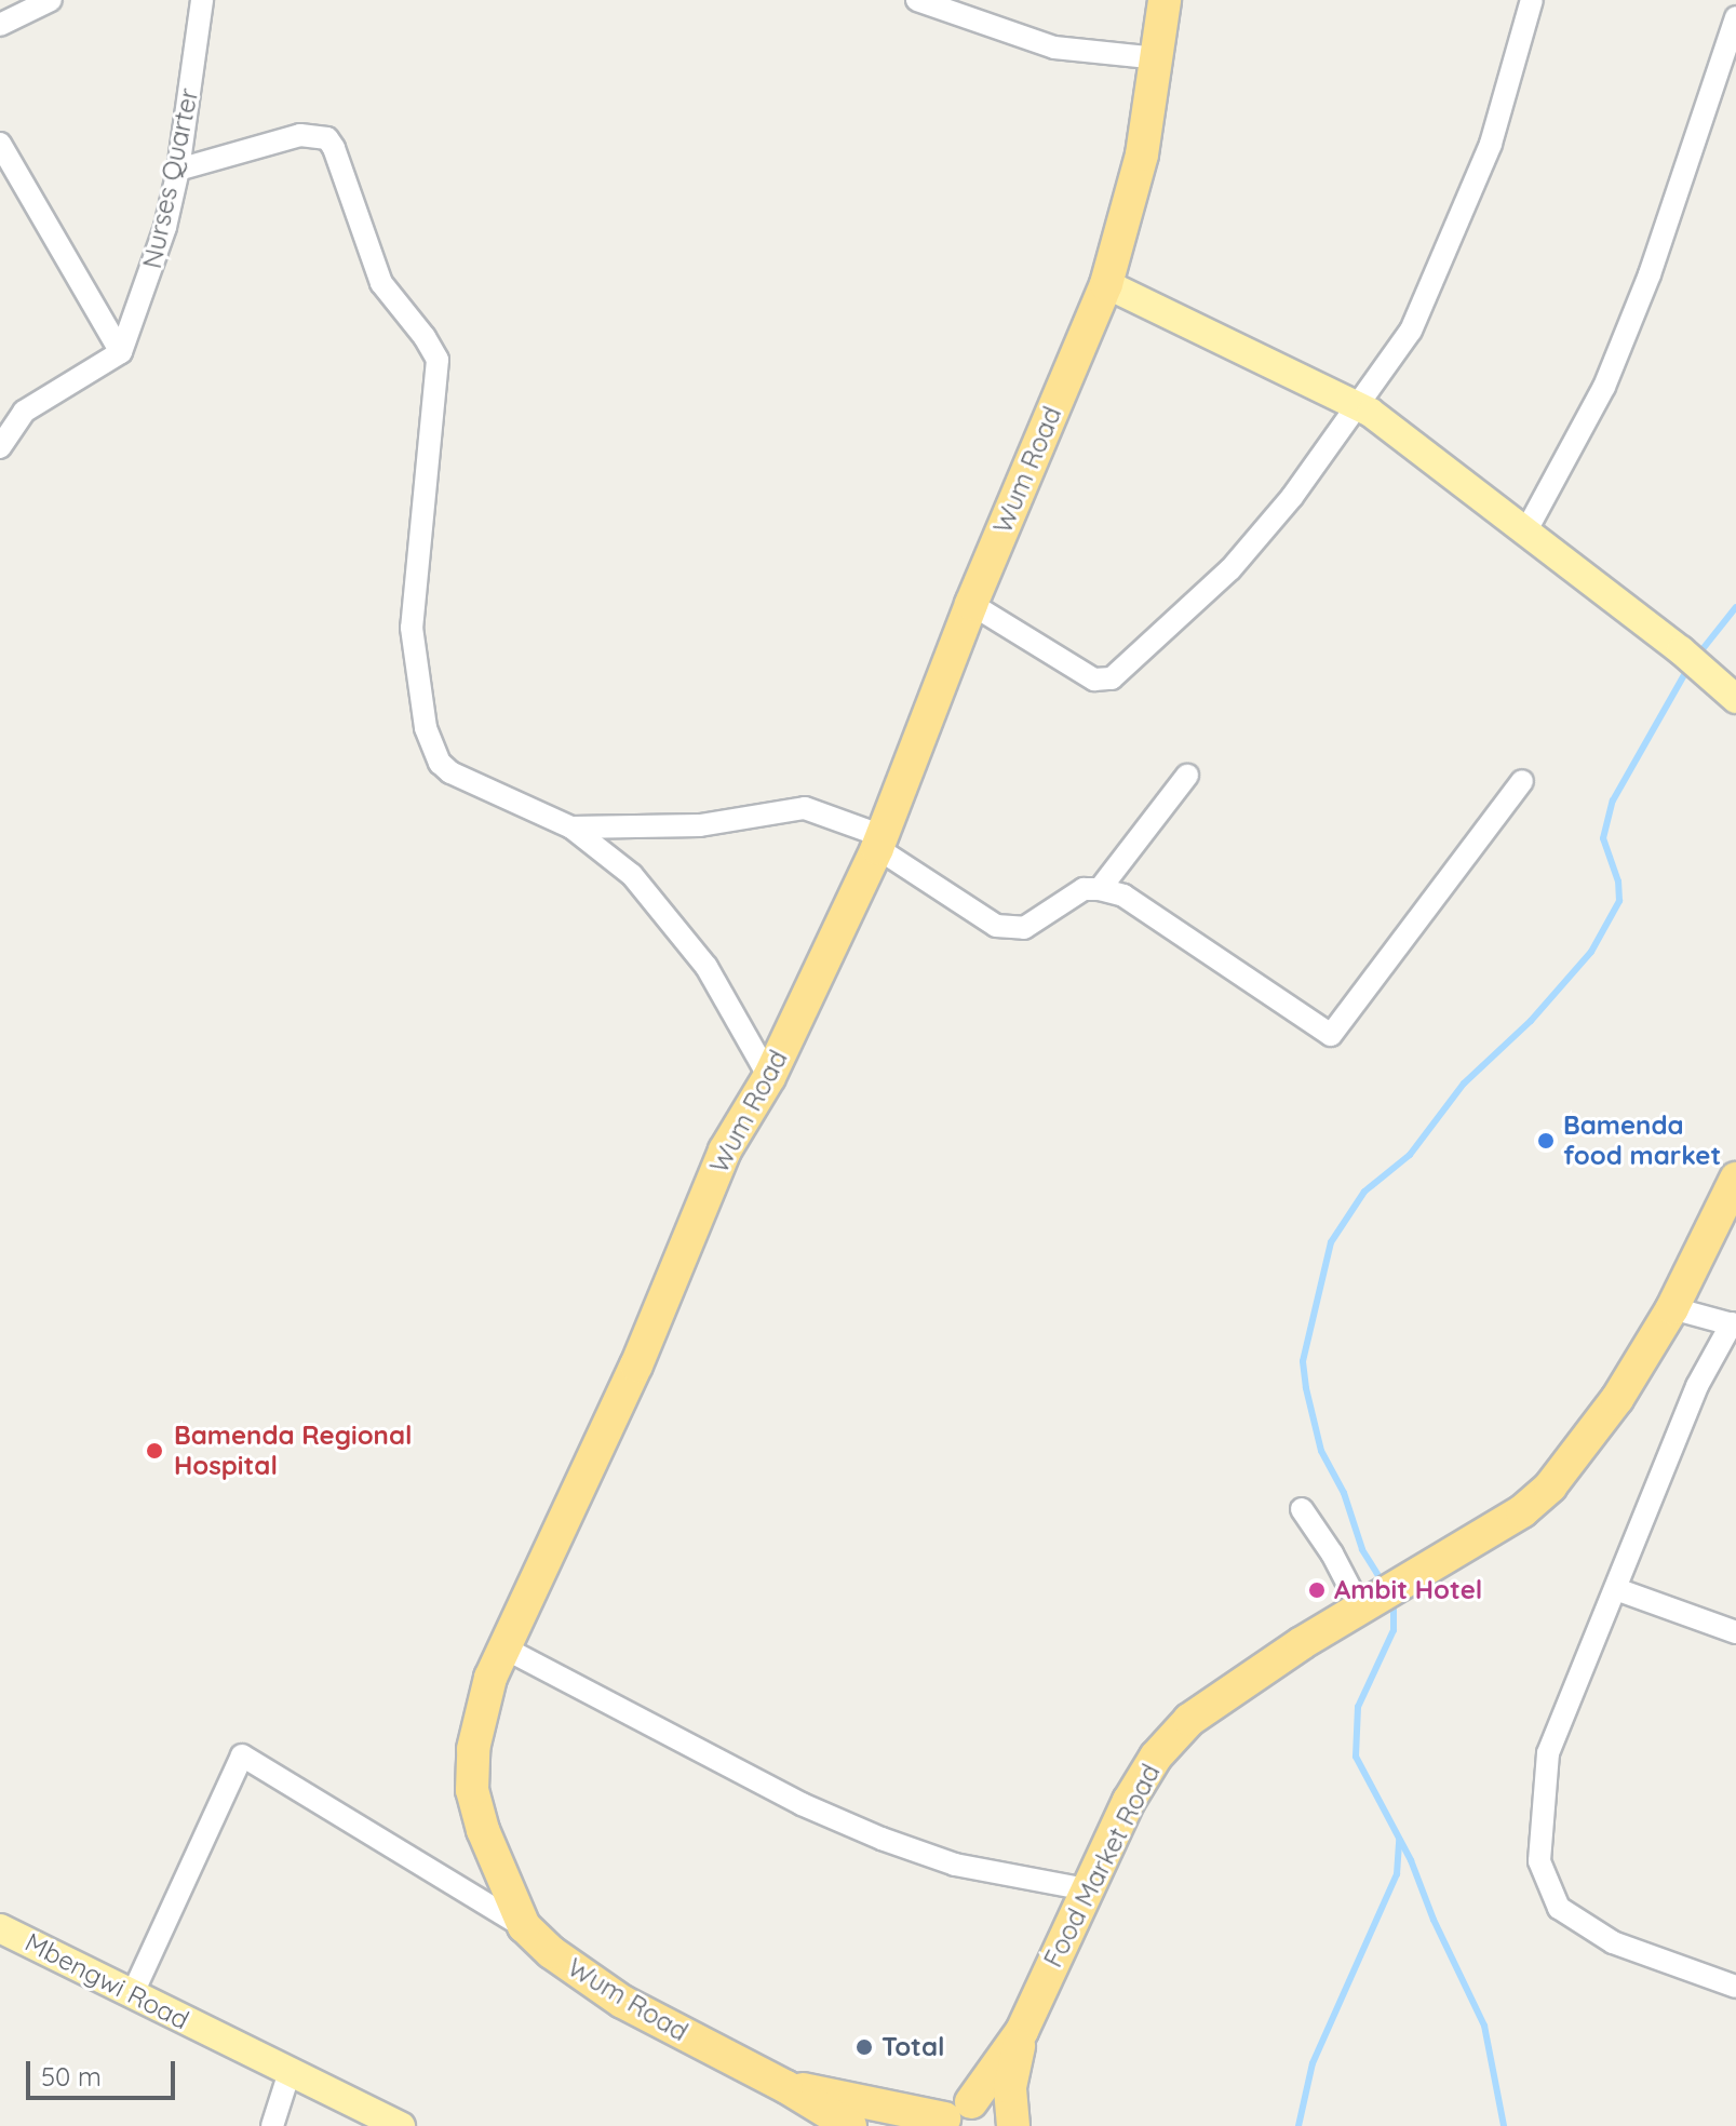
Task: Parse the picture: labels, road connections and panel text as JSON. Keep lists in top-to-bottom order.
{
  "streets": {
    "highway": ["Wum Road", "Food Market Road"],
    "main road": ["Mbengwi Road"],
    "street": ["Nurses Quarter"]
  },
  "crossings": [
    ["Wum Road", "Food Market Road"]
  ],
  "places": [
    "Bamenda food market",
    "Bamenda Regional Hospital",
    "Ambit Hotel",
    "Total"
  ],
  "scale_bar": "50 m"
}
